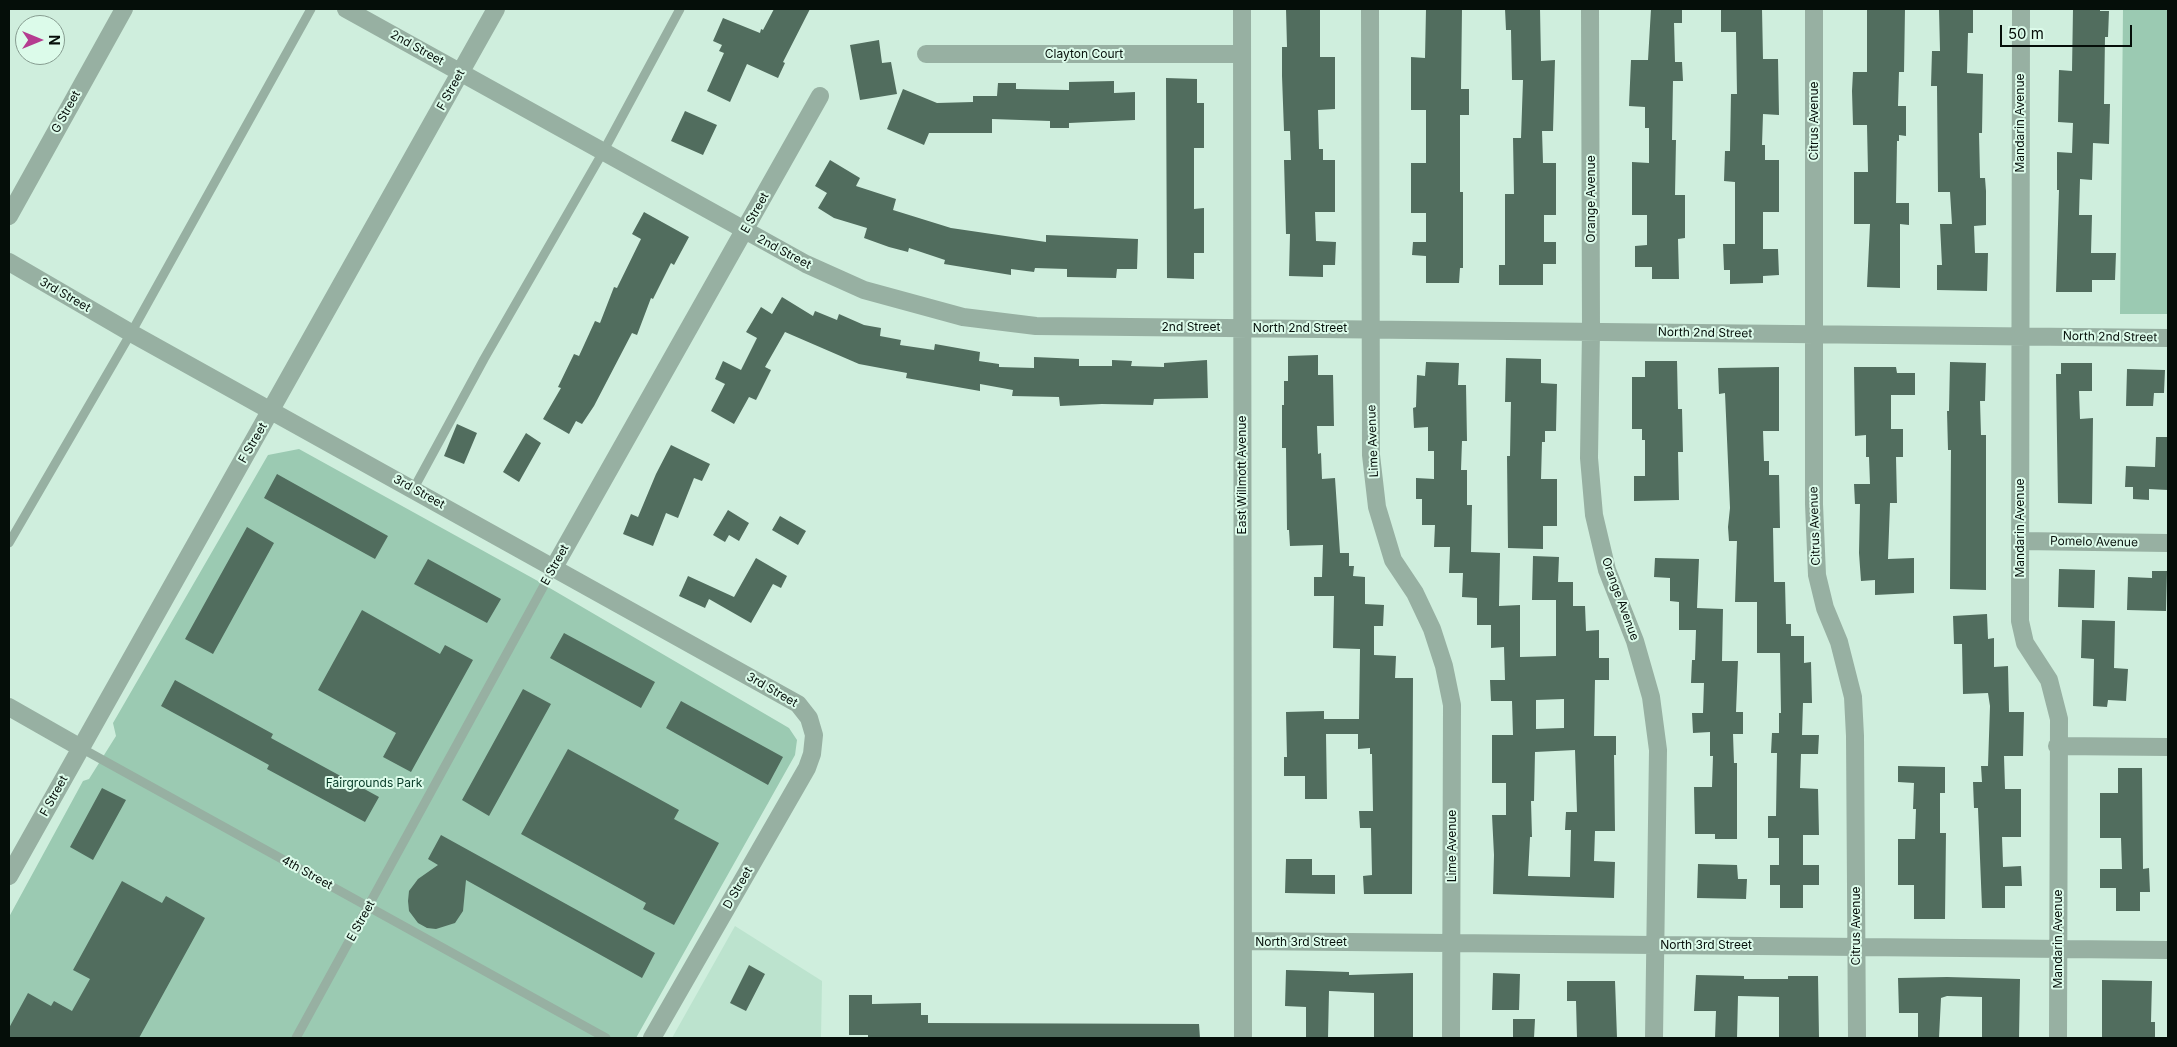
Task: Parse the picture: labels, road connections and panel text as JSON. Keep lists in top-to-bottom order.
{
  "streets": {
    "street": [
      "2nd Street",
      "Clayton Court",
      "F Street",
      "G Street",
      "Citrus Avenue",
      "Mandarin Avenue",
      "Orange Avenue",
      "E Street",
      "3rd Street",
      "North 2nd Street",
      "Lime Avenue",
      "East Willmott Avenue",
      "Pomelo Avenue",
      "4th Street",
      "D Street",
      "North 3rd Street"
    ]
  },
  "crossings": [
    ["2nd Street", "F Street"],
    ["2nd Street", "E Street"],
    ["2nd Street", "North 2nd Street"],
    ["2nd Street", "East Willmott Avenue"],
    ["Clayton Court", "East Willmott Avenue"],
    ["F Street", "3rd Street"],
    ["F Street", "4th Street"],
    ["Citrus Avenue", "North 2nd Street"],
    ["Citrus Avenue", "North 3rd Street"],
    ["Mandarin Avenue", "North 2nd Street"],
    ["Mandarin Avenue", "Pomelo Avenue"],
    ["Mandarin Avenue", "North 3rd Street"],
    ["Orange Avenue", "North 2nd Street"],
    ["Orange Avenue", "North 3rd Street"],
    ["E Street", "3rd Street"],
    ["E Street", "4th Street"],
    ["3rd Street", "D Street"],
    ["North 2nd Street", "Lime Avenue"],
    ["North 2nd Street", "East Willmott Avenue"],
    ["Lime Avenue", "North 3rd Street"],
    ["East Willmott Avenue", "North 3rd Street"]
  ],
  "parks": ["Fairgrounds Park"],
  "scale_bar": "50 m",
  "north": "right"
}
